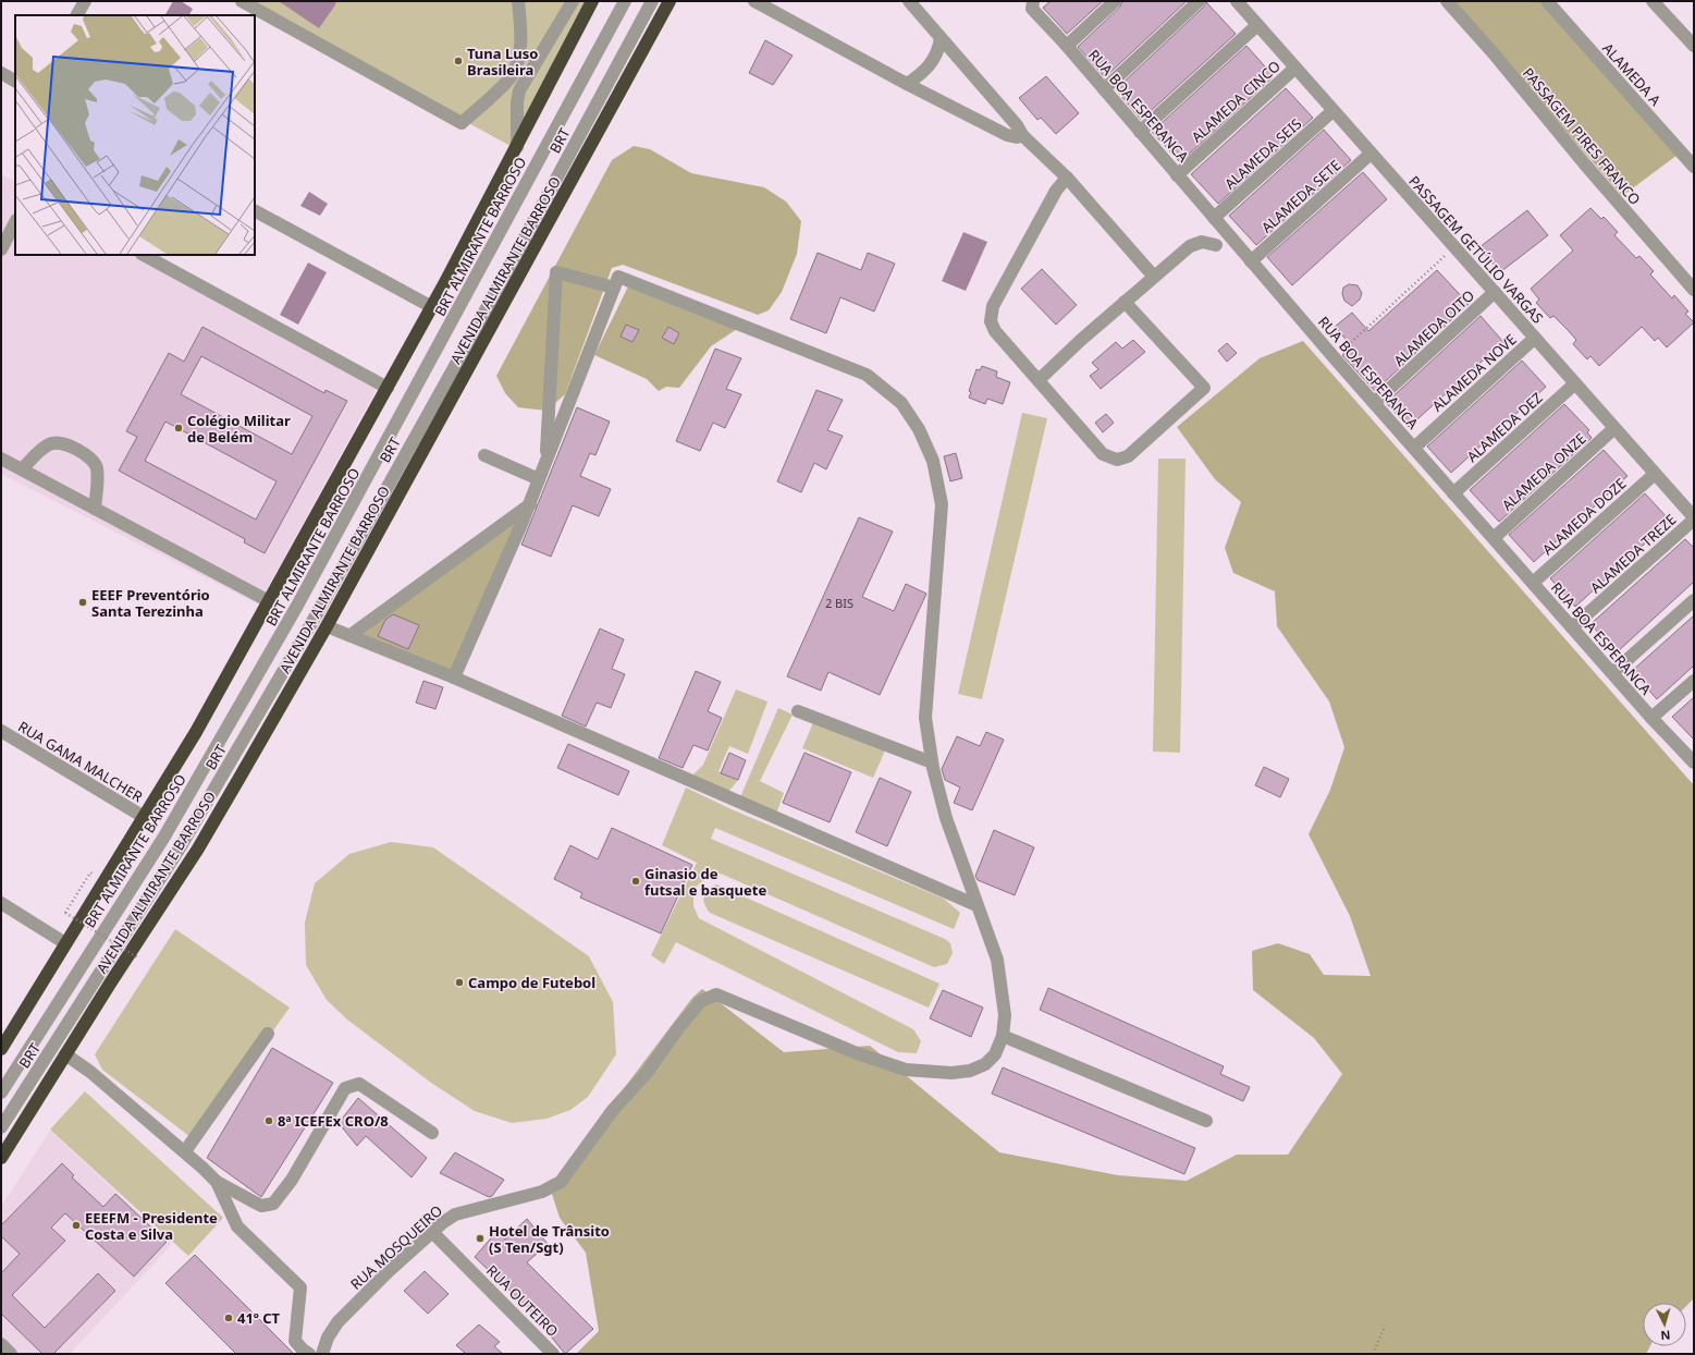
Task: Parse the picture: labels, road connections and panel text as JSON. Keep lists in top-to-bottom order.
{
  "streets": {
    "highway": ["AVENIDA ALMIRANTE BARROSO"],
    "street": [
      "ALAMEDA A",
      "ALAMEDA CINCO",
      "RUA BOA ESPERANCA",
      "PASSAGEM PIRES FRANCO",
      "BRT",
      "ALAMEDA SEIS",
      "ALAMEDA SETE",
      "BRT ALMIRANTE BARROSO",
      "PASSAGEM GETÚLIO VARGAS",
      "ALAMEDA OITO",
      "ALAMEDA NOVE",
      "ALAMEDA DEZ",
      "ALAMEDA ONZE",
      "ALAMEDA DOZE",
      "ALAMEDA TREZE",
      "RUA GAMA MALCHER",
      "RUA MOSQUEIRO",
      "RUA OUTEIRO"
    ]
  },
  "crossings": [
    ["ALAMEDA CINCO", "RUA BOA ESPERANCA"],
    ["ALAMEDA CINCO", "PASSAGEM GETÚLIO VARGAS"],
    ["RUA BOA ESPERANCA", "ALAMEDA SEIS"],
    ["RUA BOA ESPERANCA", "ALAMEDA SETE"],
    ["RUA BOA ESPERANCA", "ALAMEDA OITO"],
    ["RUA BOA ESPERANCA", "ALAMEDA NOVE"],
    ["RUA BOA ESPERANCA", "ALAMEDA DEZ"],
    ["RUA BOA ESPERANCA", "ALAMEDA ONZE"],
    ["RUA BOA ESPERANCA", "ALAMEDA DOZE"],
    ["RUA BOA ESPERANCA", "ALAMEDA TREZE"],
    ["ALAMEDA SEIS", "PASSAGEM GETÚLIO VARGAS"],
    ["ALAMEDA SETE", "PASSAGEM GETÚLIO VARGAS"],
    ["PASSAGEM GETÚLIO VARGAS", "ALAMEDA OITO"],
    ["PASSAGEM GETÚLIO VARGAS", "ALAMEDA NOVE"],
    ["PASSAGEM GETÚLIO VARGAS", "ALAMEDA DEZ"],
    ["PASSAGEM GETÚLIO VARGAS", "ALAMEDA ONZE"],
    ["PASSAGEM GETÚLIO VARGAS", "ALAMEDA DOZE"],
    ["PASSAGEM GETÚLIO VARGAS", "ALAMEDA TREZE"],
    ["RUA MOSQUEIRO", "RUA OUTEIRO"]
  ],
  "places": [
    "Tuna Luso Brasileira",
    "Colégio Militar de Belém",
    "EEEF Preventório Santa Terezinha",
    "Ginasio de futsal e basquete",
    "Campo de Futebol",
    "8ª ICEFEx CRO/8",
    "EEEFM - Presidente Costa e Silva",
    "Hotel de Trânsito (S Ten/Sgt)",
    "41º CT"
  ],
  "house_numbers": ["2 BIS"],
  "north": "bottom"
}
